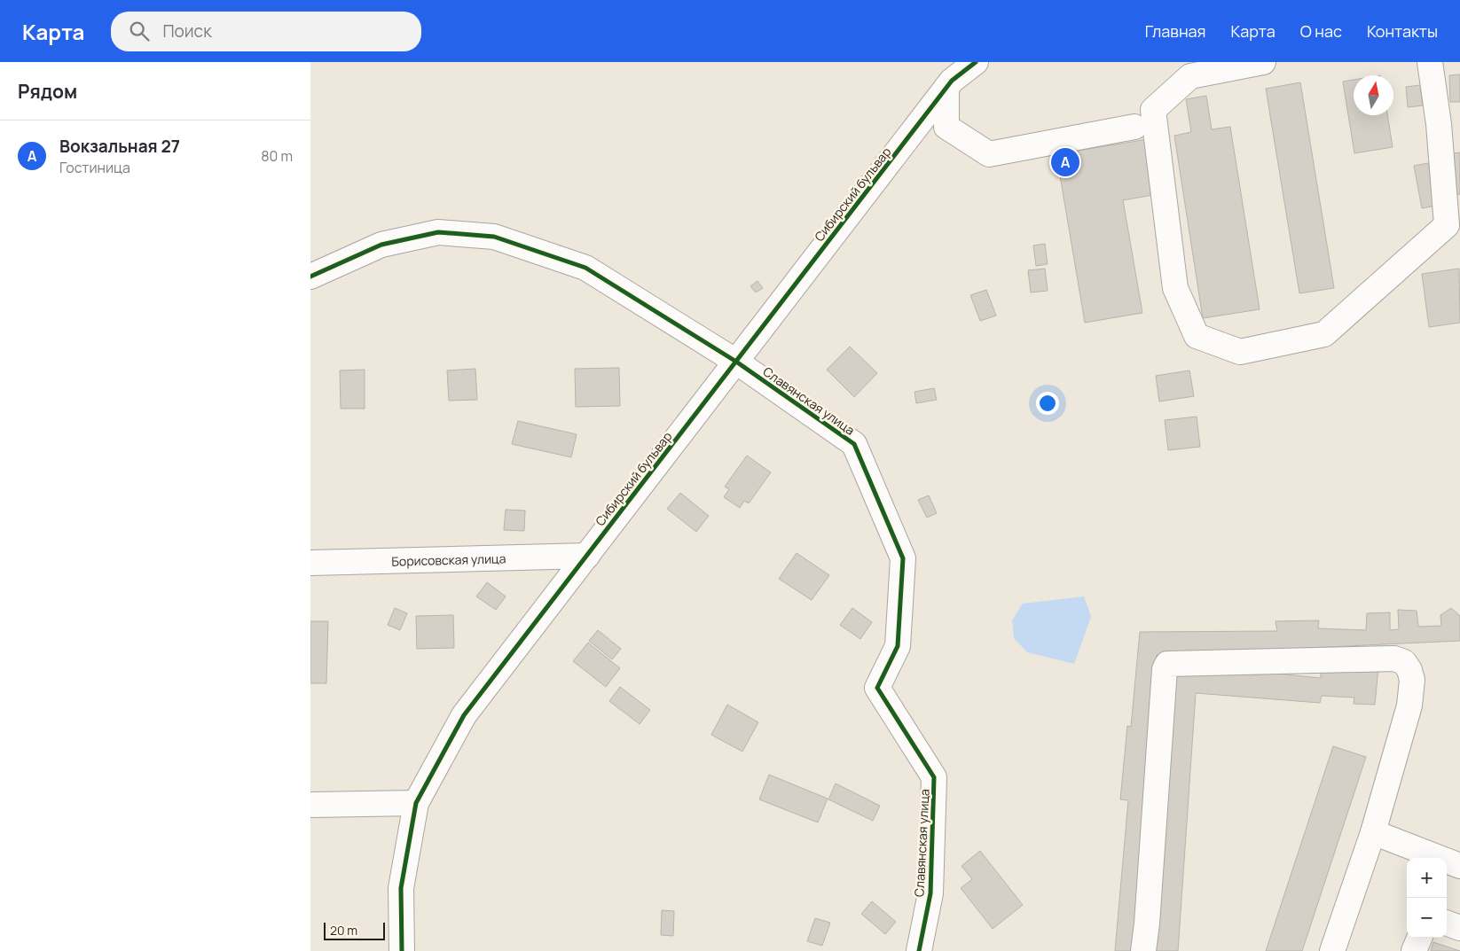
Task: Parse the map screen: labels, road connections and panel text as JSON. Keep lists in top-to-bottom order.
{
  "streets": {
    "street": ["Сибирский бульвар", "Славянская улица", "Борисовская улица"]
  },
  "crossings": [
    ["Сибирский бульвар", "Славянская улица"],
    ["Сибирский бульвар", "Борисовская улица"]
  ],
  "scale_bar": "20 m",
  "north": "top",
  "page": {
    "header": "Карта",
    "search": "Поиск",
    "nav": [
      "Главная",
      "Карта",
      "О нас",
      "Контакты"
    ],
    "heading": "Рядом",
    "list": [
      {
        "mark": "A",
        "name": "Вокзальная 27",
        "note": "Гостиница",
        "value": "80 m"
      }
    ],
    "pins": "A",
    "map_buttons": ["+", "−"],
    "scale": "20 m"
  }
}
